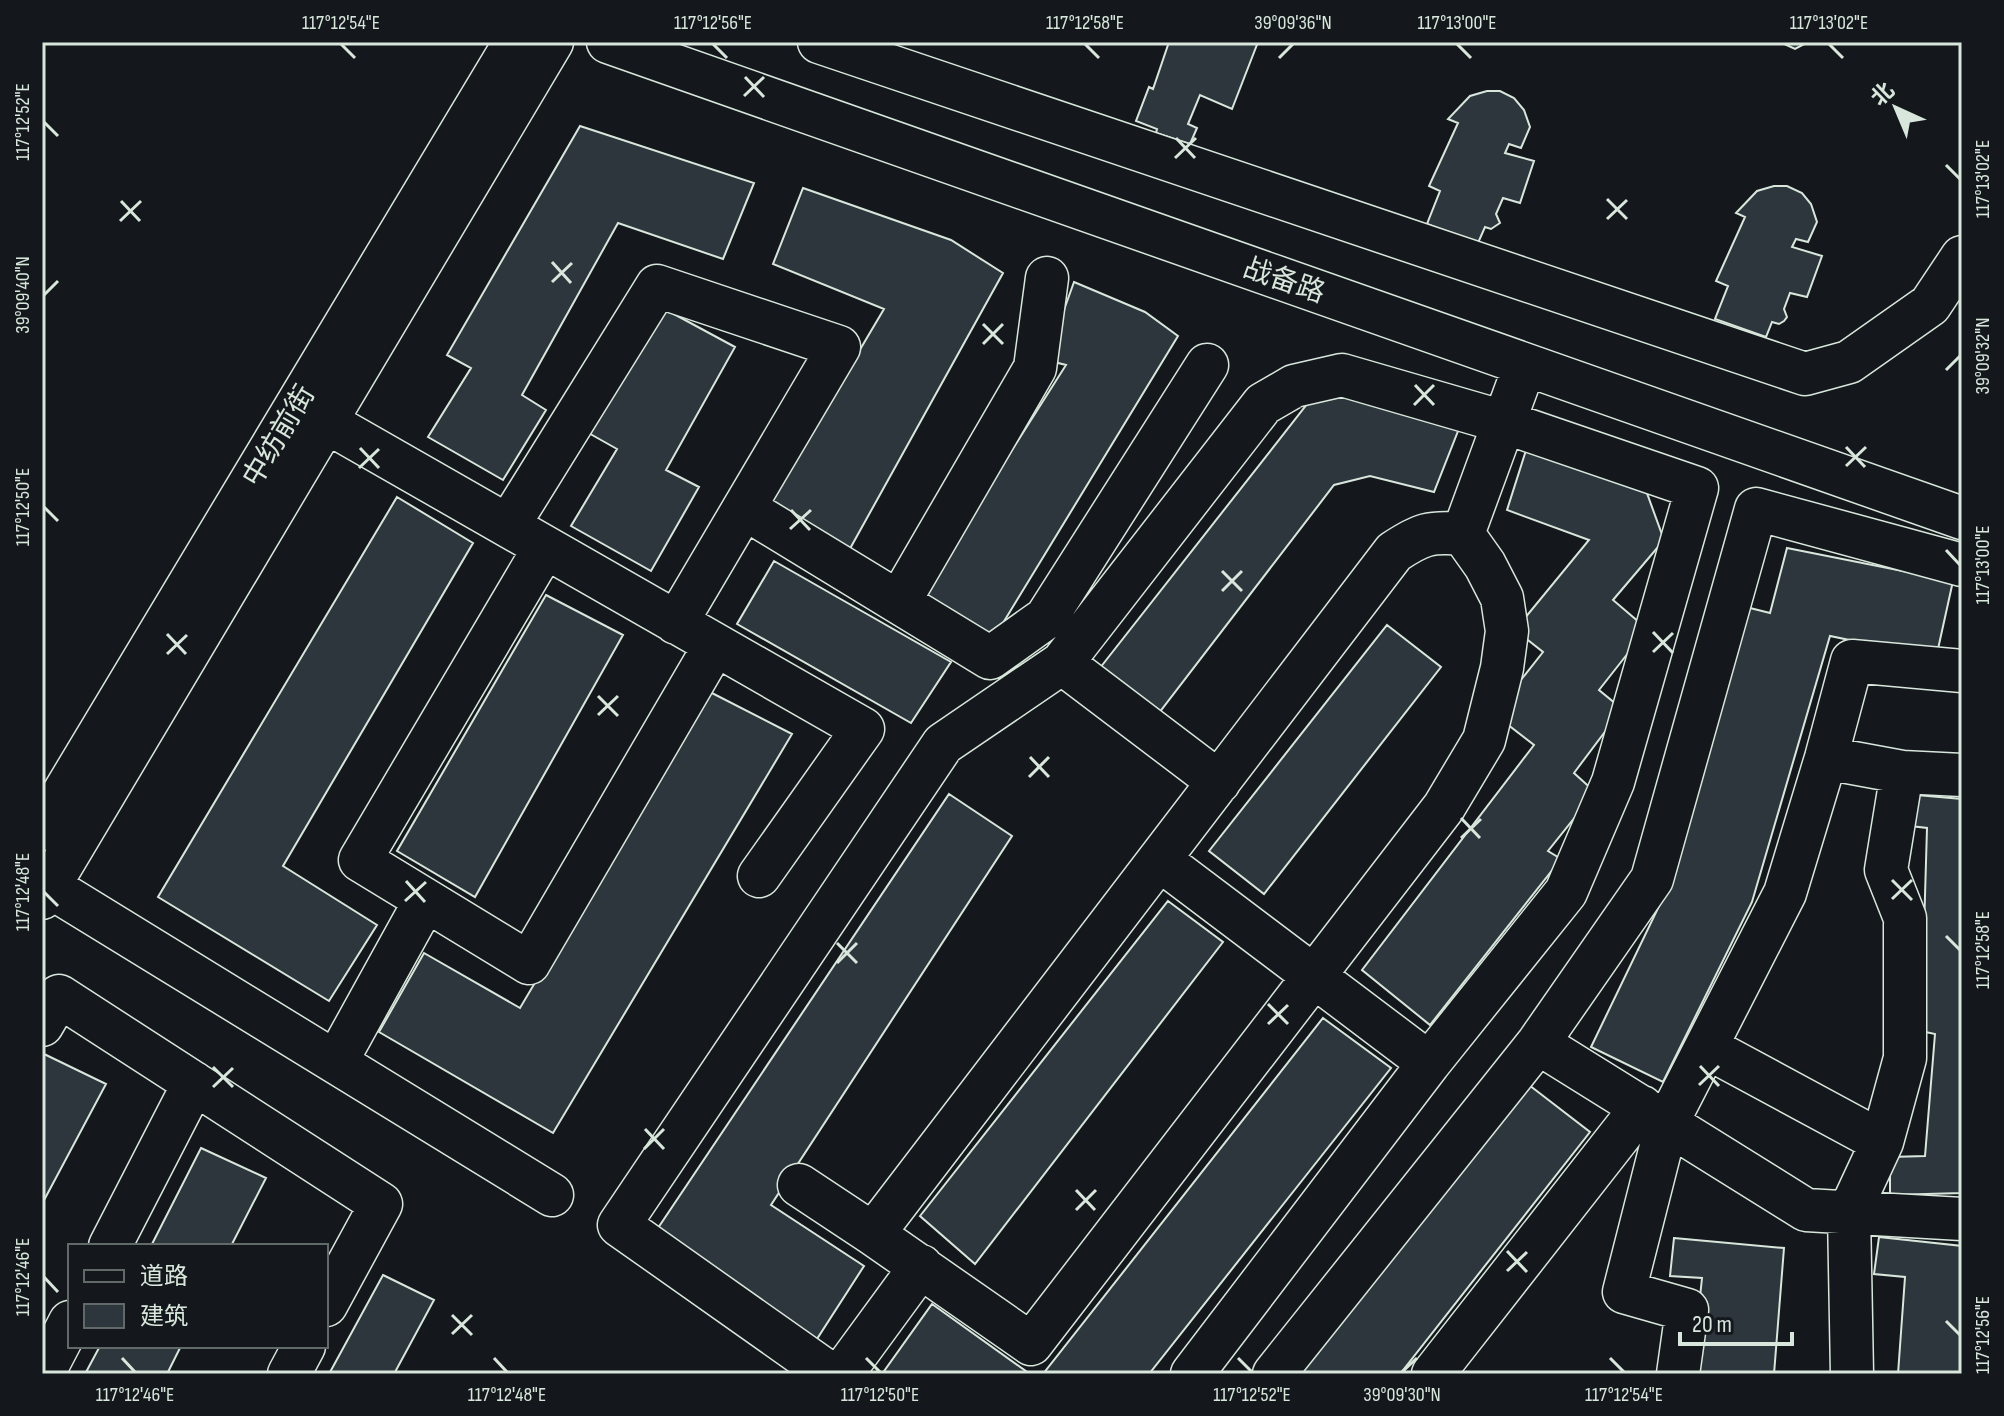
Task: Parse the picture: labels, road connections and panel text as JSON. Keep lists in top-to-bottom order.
{
  "streets": {
    "street": ["战备路", "中纺前街"]
  },
  "legend": ["道路", "建筑"],
  "scale_bar": "20 m",
  "north": "top left",
  "coordinates": [
    "117°12'54\"E",
    "117°12'56\"E",
    "117°12'58\"E",
    "39°09'36\"N",
    "117°13'00\"E",
    "117°13'02\"E",
    "117°12'52\"E",
    "39°09'40\"N",
    "39°09'32\"N",
    "117°12'50\"E",
    "117°12'48\"E",
    "117°12'46\"E",
    "39°09'30\"N"
  ]
}
